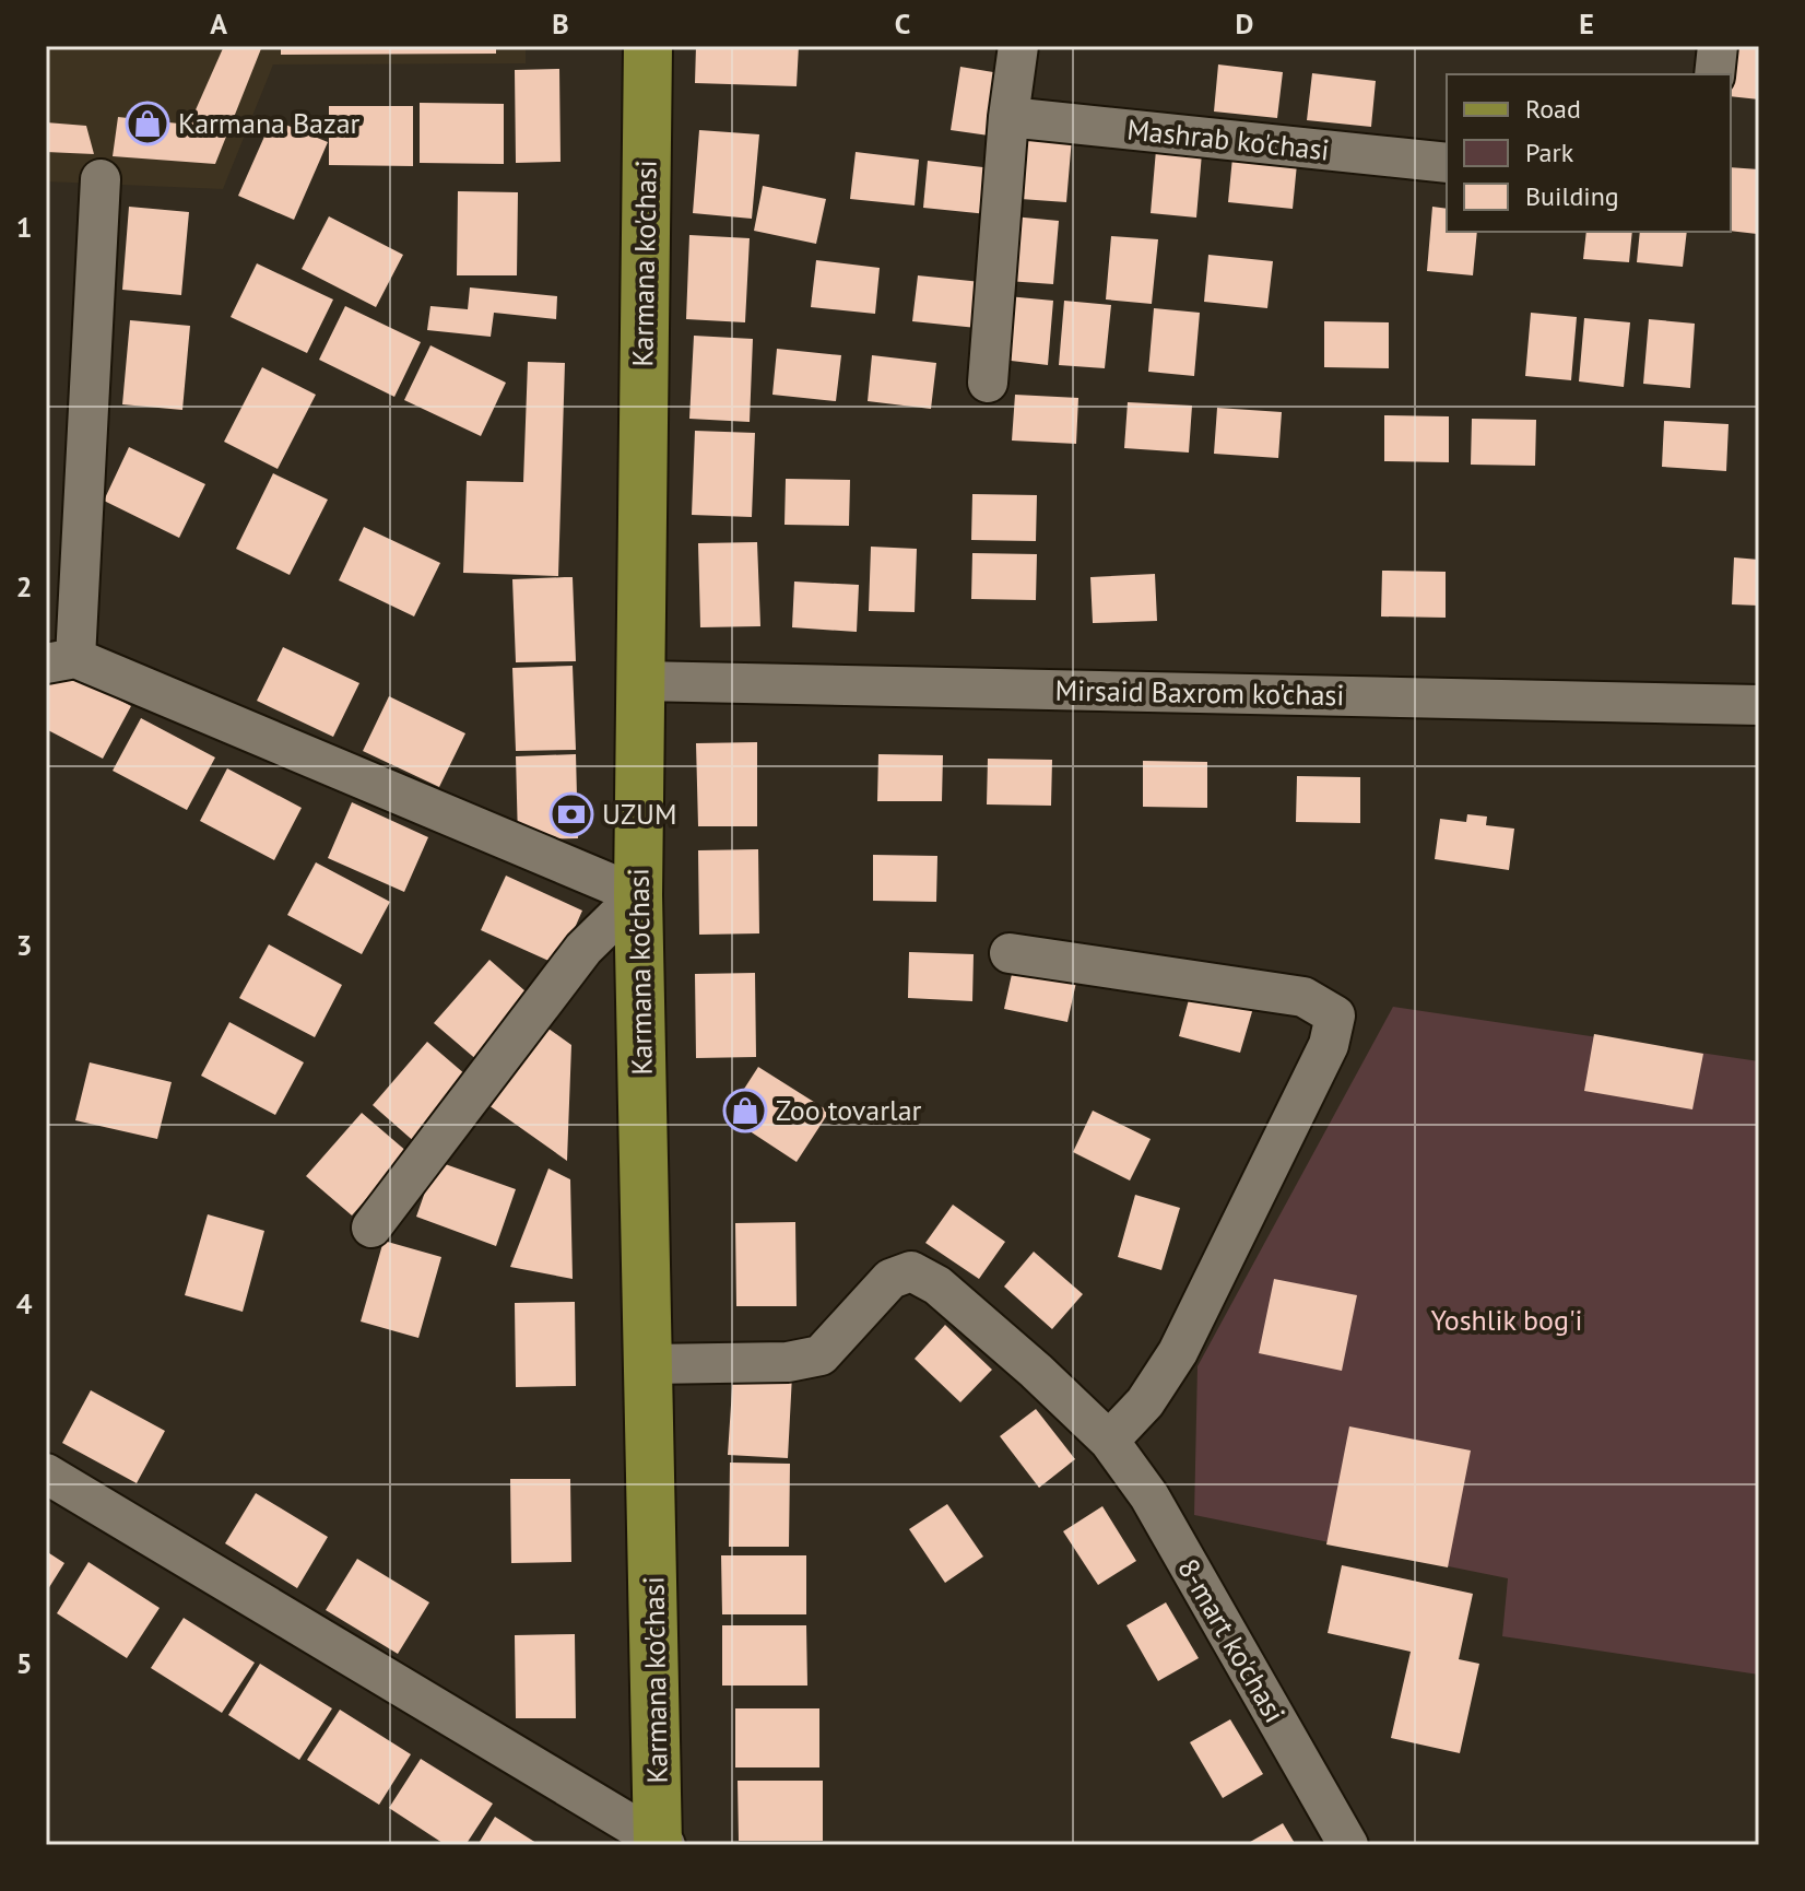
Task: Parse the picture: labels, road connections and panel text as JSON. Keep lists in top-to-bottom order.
{
  "streets": {
    "main road": ["Karmana ko'chasi"],
    "street": ["Mashrab ko'chasi", "Mirsaid Baxrom ko'chasi", "8-mart ko'chasi"]
  },
  "crossings": [
    ["Karmana ko'chasi", "Mirsaid Baxrom ko'chasi"],
    ["Karmana ko'chasi", "8-mart ko'chasi"]
  ],
  "parks": ["Yoshlik bog'i"],
  "places": {
    "shop": ["Karmana Bazar", "Zoo tovarlar"],
    "bank": ["UZUM"]
  },
  "legend": ["Road", "Park", "Building"],
  "grid": {
    "columns": [
      "A",
      "B",
      "C",
      "D",
      "E"
    ],
    "rows": [
      "1",
      "2",
      "3",
      "4",
      "5"
    ]
  }
}
